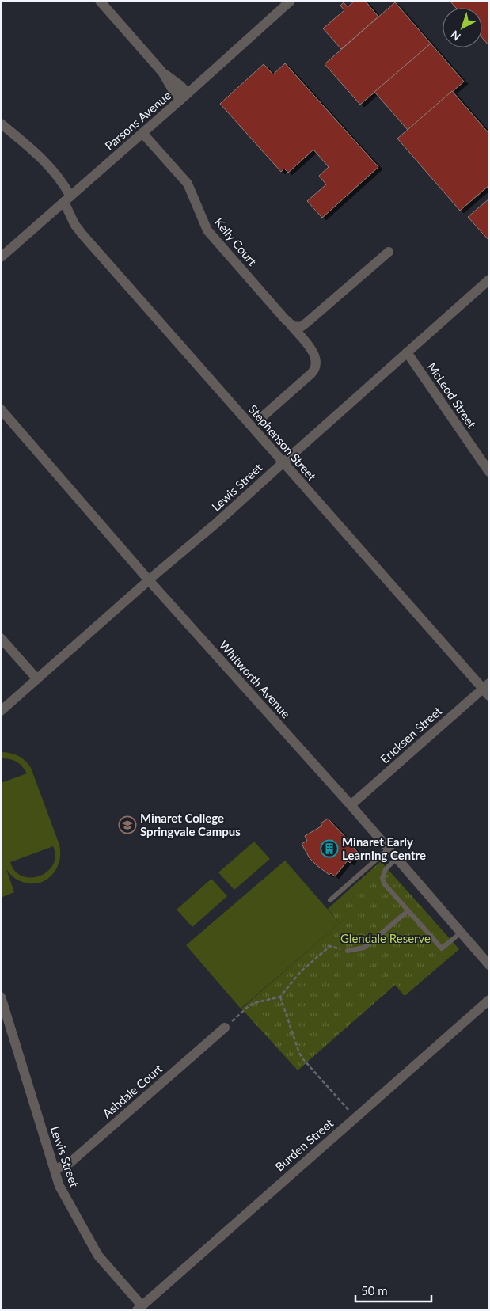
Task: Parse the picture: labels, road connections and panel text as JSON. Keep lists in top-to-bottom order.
{
  "streets": {
    "street": [
      "Parsons Avenue",
      "Kelly Court",
      "McLeod Street",
      "Stephenson Street",
      "Lewis Street",
      "Whitworth Avenue",
      "Ericksen Street",
      "Ashdale Court",
      "Burden Street"
    ]
  },
  "crossings": [
    ["Parsons Avenue", "Kelly Court"],
    ["Parsons Avenue", "Stephenson Street"],
    ["McLeod Street", "Lewis Street"],
    ["Stephenson Street", "Lewis Street"],
    ["Stephenson Street", "Ericksen Street"],
    ["Lewis Street", "Whitworth Avenue"],
    ["Lewis Street", "Ashdale Court"],
    ["Lewis Street", "Burden Street"],
    ["Whitworth Avenue", "Ericksen Street"]
  ],
  "parks": ["Glendale Reserve"],
  "places": {
    "school or university": ["Minaret College Springvale Campus"],
    "building": ["Minaret Early Learning Centre"]
  },
  "scale_bar": "50 m",
  "north": "bottom left"
}
